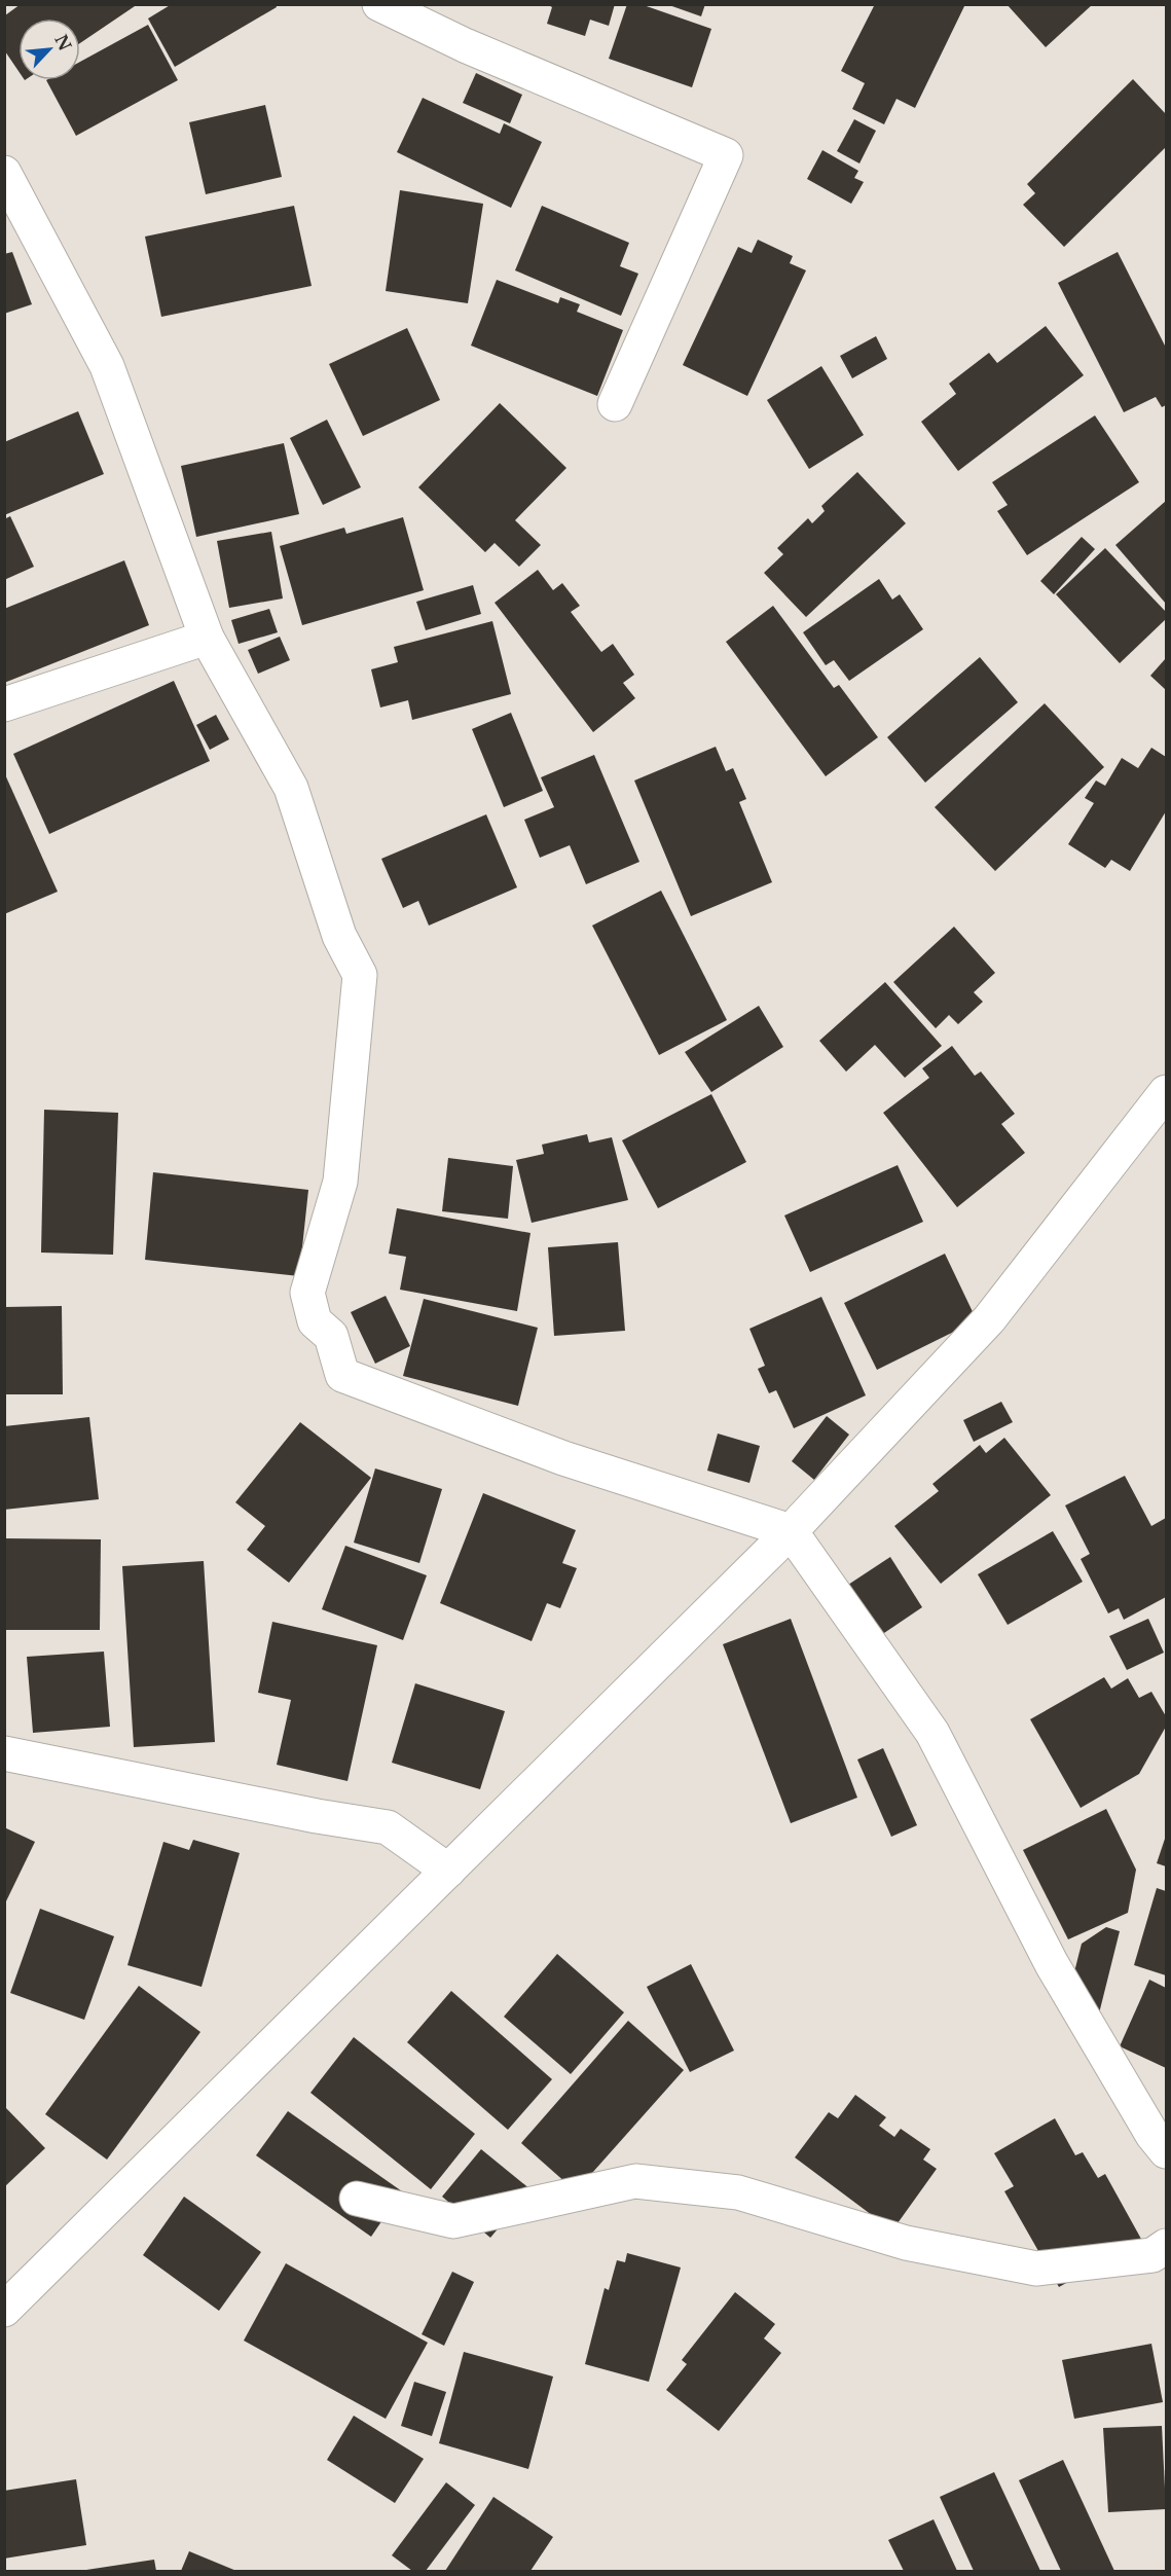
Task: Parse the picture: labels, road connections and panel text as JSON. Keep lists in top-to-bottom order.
{
  "north": "top right"
}
